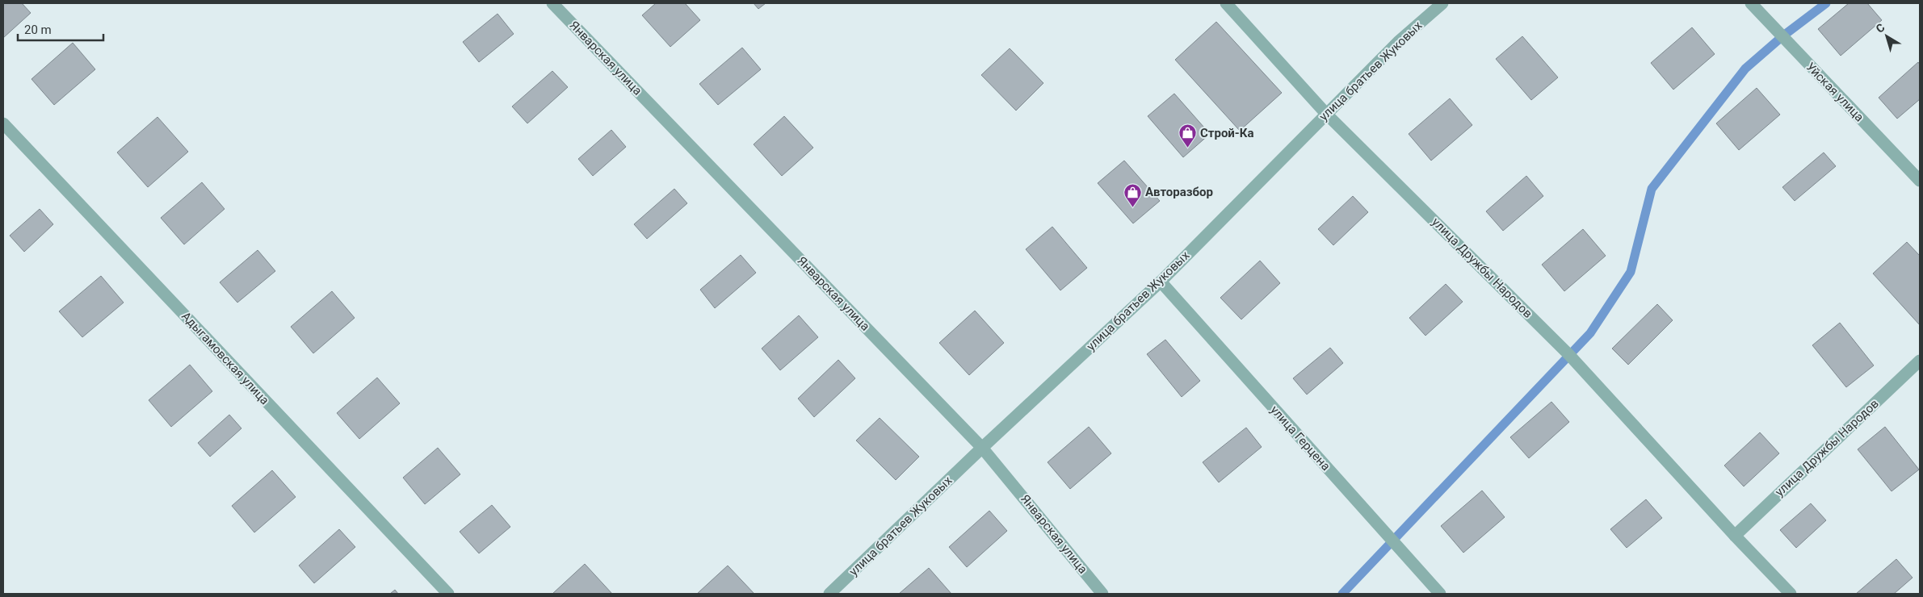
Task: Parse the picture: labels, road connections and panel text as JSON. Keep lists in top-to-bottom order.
{
  "streets": {
    "street": [
      "Январская улица",
      "улица братьев Жуковых",
      "Уйская улица",
      "улица Дружбы Народов",
      "Адыгамовская улица",
      "улица Герцена"
    ]
  },
  "crossings": [
    ["Январская улица", "улица братьев Жуковых"],
    ["улица братьев Жуковых", "улица Дружбы Народов"],
    ["улица братьев Жуковых", "улица Герцена"]
  ],
  "places": {
    "shop": ["Строй-Ка", "Авторазбор"]
  },
  "scale_bar": "20 m",
  "north": "top left"
}
